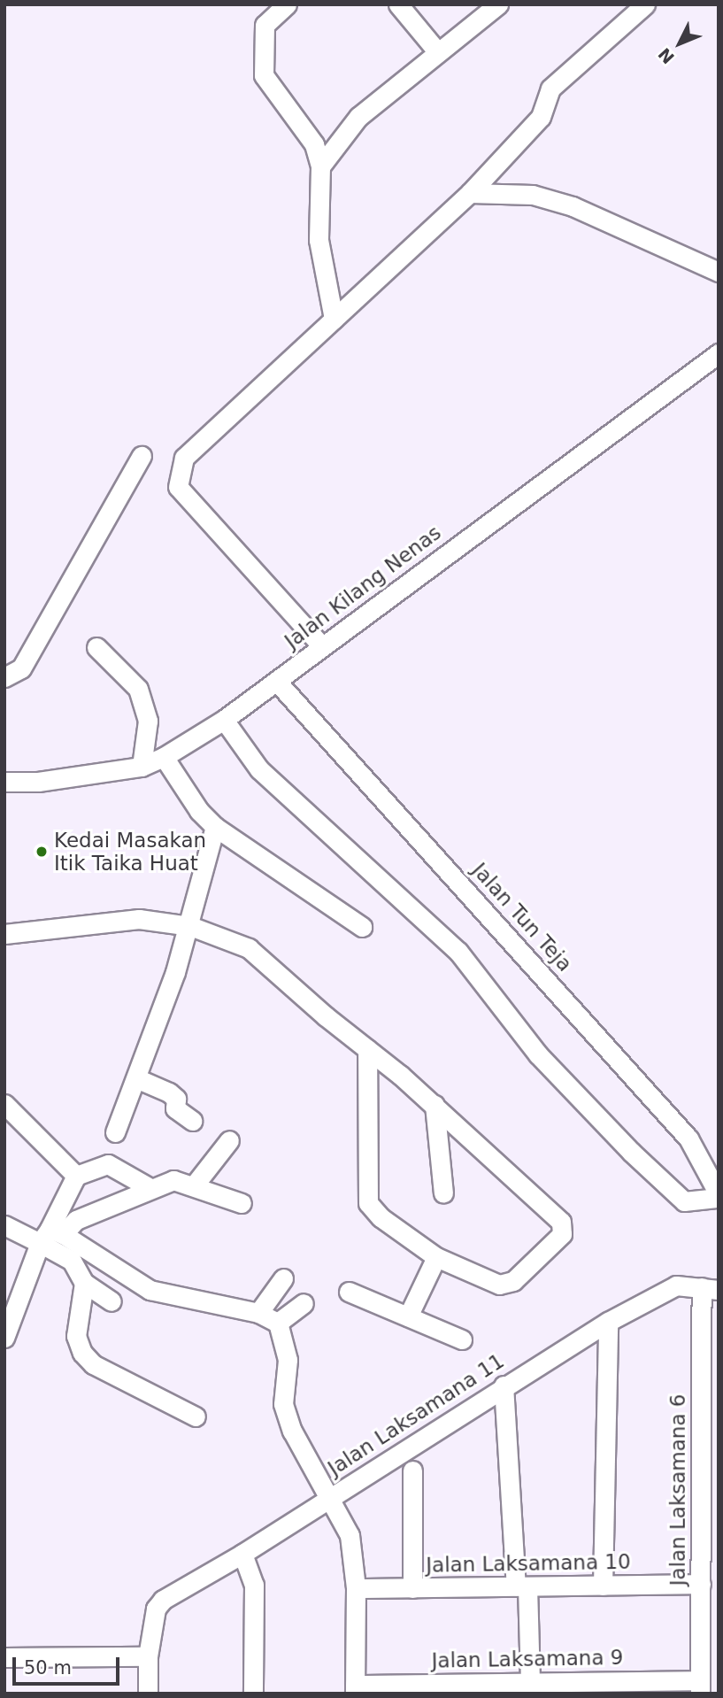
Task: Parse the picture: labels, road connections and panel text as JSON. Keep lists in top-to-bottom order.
{
  "streets": {
    "street": [
      "Jalan Kilang Nenas",
      "Jalan Tun Teja",
      "Jalan Laksamana 11",
      "Jalan Laksamana 6",
      "Jalan Laksamana 10",
      "Jalan Laksamana 9"
    ]
  },
  "crossings": [
    ["Jalan Kilang Nenas", "Jalan Tun Teja"],
    ["Jalan Laksamana 11", "Jalan Laksamana 6"],
    ["Jalan Laksamana 6", "Jalan Laksamana 10"],
    ["Jalan Laksamana 6", "Jalan Laksamana 9"]
  ],
  "places": ["Kedai Masakan Itik Taika Huat"],
  "scale_bar": "50 m",
  "north": "bottom left"
}
